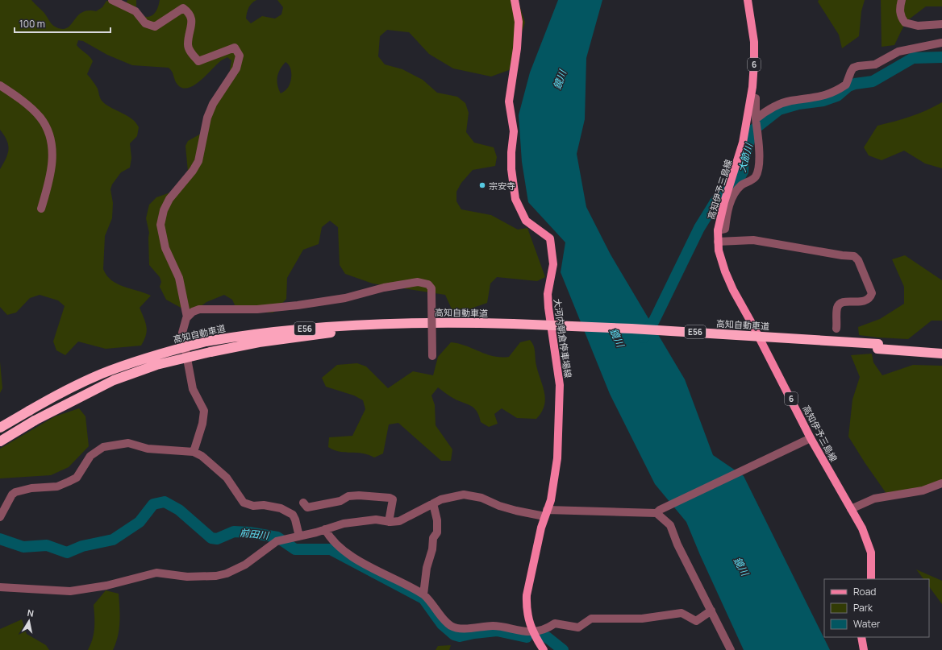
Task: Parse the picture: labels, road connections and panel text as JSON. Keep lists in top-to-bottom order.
{
  "streets": {
    "highway": ["高知自動車道", "E56"],
    "main road": ["6", "高知伊予三島線", "大河内朝倉停車場線"]
  },
  "crossings": [
    ["高知自動車道", "E56"]
  ],
  "water": ["鏡川", "大節川", "前田川"],
  "places": ["宗安寺"],
  "legend": ["Road", "Park", "Water"],
  "scale_bar": "100 m",
  "north": "top"
}
